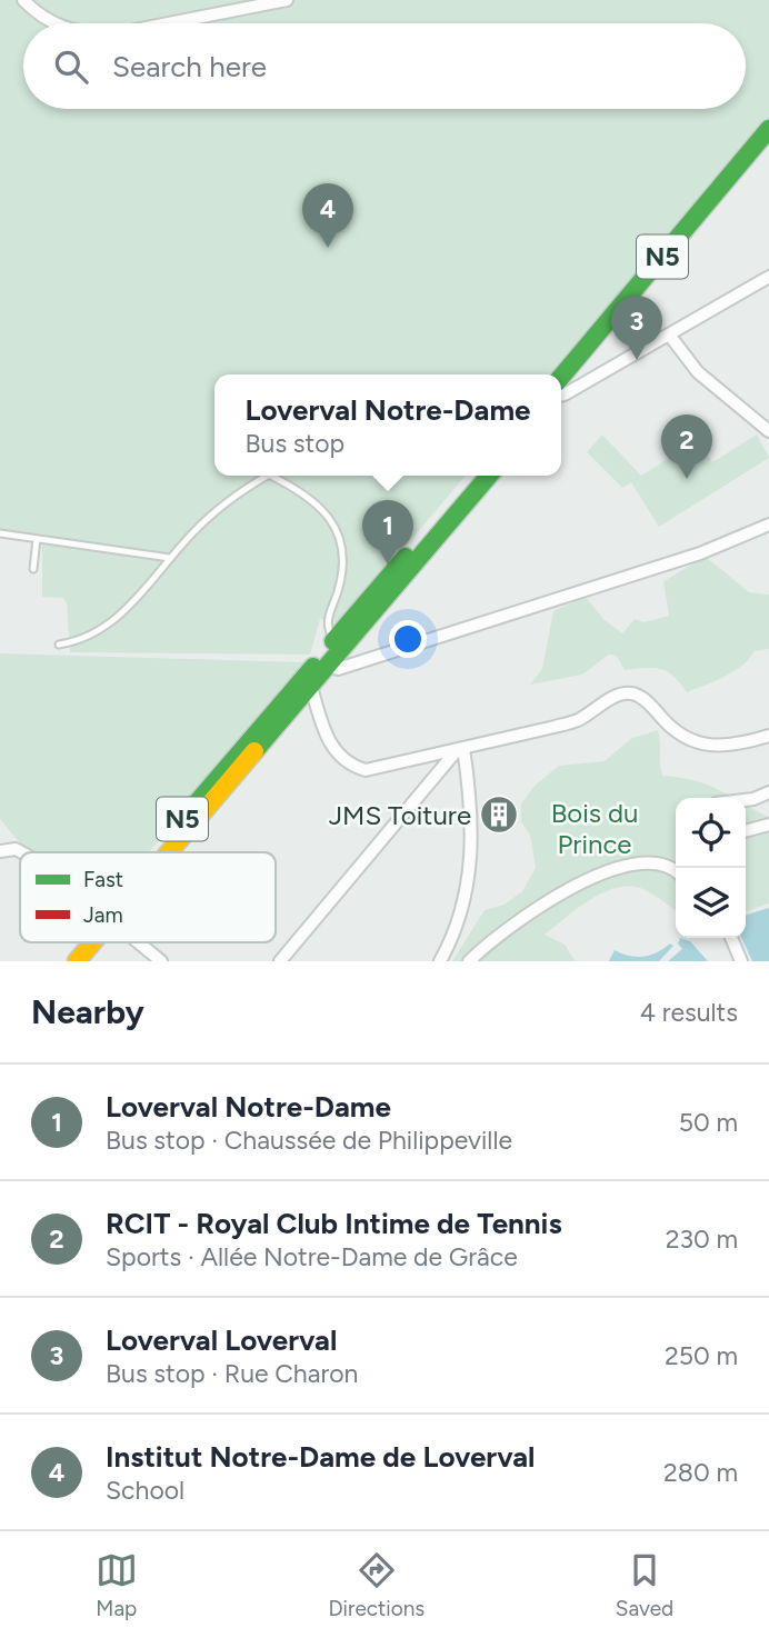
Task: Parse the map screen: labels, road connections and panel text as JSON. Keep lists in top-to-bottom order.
{
  "streets": {
    "main road": ["N5"]
  },
  "parks": ["Bois du Prince"],
  "places": {
    "building": ["JMS Toiture"]
  },
  "legend": ["Fast", "Jam"],
  "page": {
    "search": "Search here",
    "pins": [
      "4",
      "3",
      "2",
      "1"
    ],
    "popup": ["Loverval Notre-Dame", "Bus stop"],
    "heading": ["Nearby", "4 results"],
    "list": [
      {
        "mark": "1",
        "name": "Loverval Notre-Dame",
        "note": "Bus stop · Chaussée de Philippeville",
        "value": "50 m"
      },
      {
        "mark": "2",
        "name": "RCIT - Royal Club Intime de Tennis",
        "note": "Sports · Allée Notre-Dame de Grâce",
        "value": "230 m"
      },
      {
        "mark": "3",
        "name": "Loverval Loverval",
        "note": "Bus stop · Rue Charon",
        "value": "250 m"
      },
      {
        "mark": "4",
        "name": "Institut Notre-Dame de Loverval",
        "note": "School",
        "value": "280 m"
      }
    ],
    "nav": ["Map", "Directions", "Saved"]
  }
}
